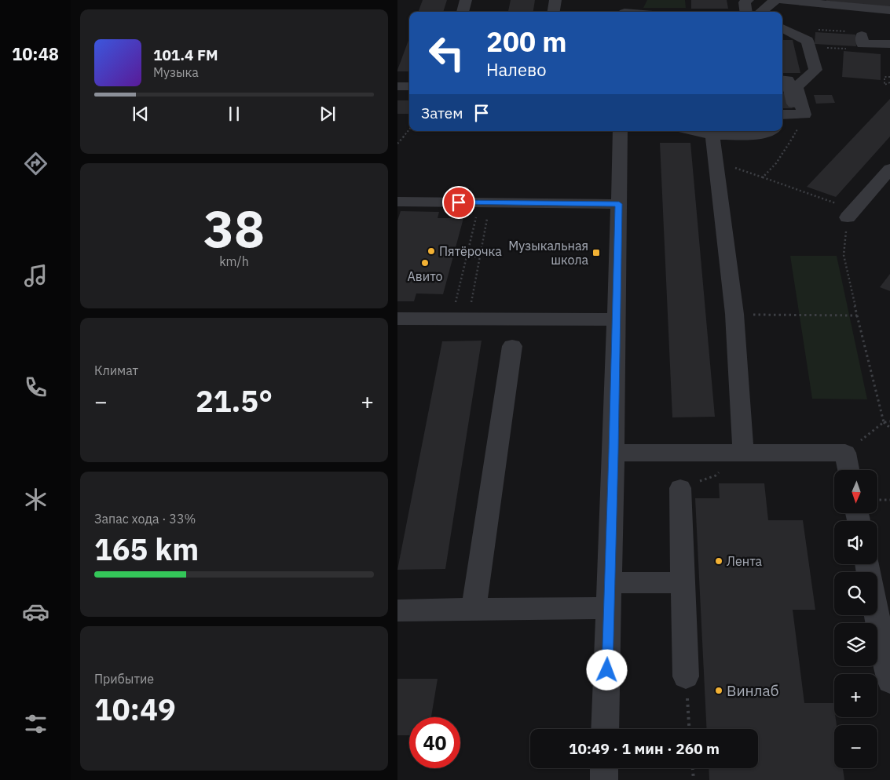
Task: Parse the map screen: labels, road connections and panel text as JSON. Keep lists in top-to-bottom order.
{
  "places": {
    "other": [
      "Пятёрочка",
      "Авито",
      "Лента",
      "Винлаб"
    ],
    "transit": ["Музыкальная школа"]
  },
  "north": "bottom",
  "page": {
    "tabs": "10:48",
    "turn": ["200 m", "Налево"],
    "song": ["101.4 FM", "Музыка"],
    "then": "Затем",
    "tile": [
      ["38", "km/h"],
      "Климат",
      ["Запас хода · 33%", "165 km"],
      ["Прибытие", "10:49"]
    ],
    "heat": ["−", "21.5°", "+"],
    "map_buttons": ["+", "−"],
    "limit": "40",
    "trip": "10:49 · 1 мин · 260 m"
  }
}
